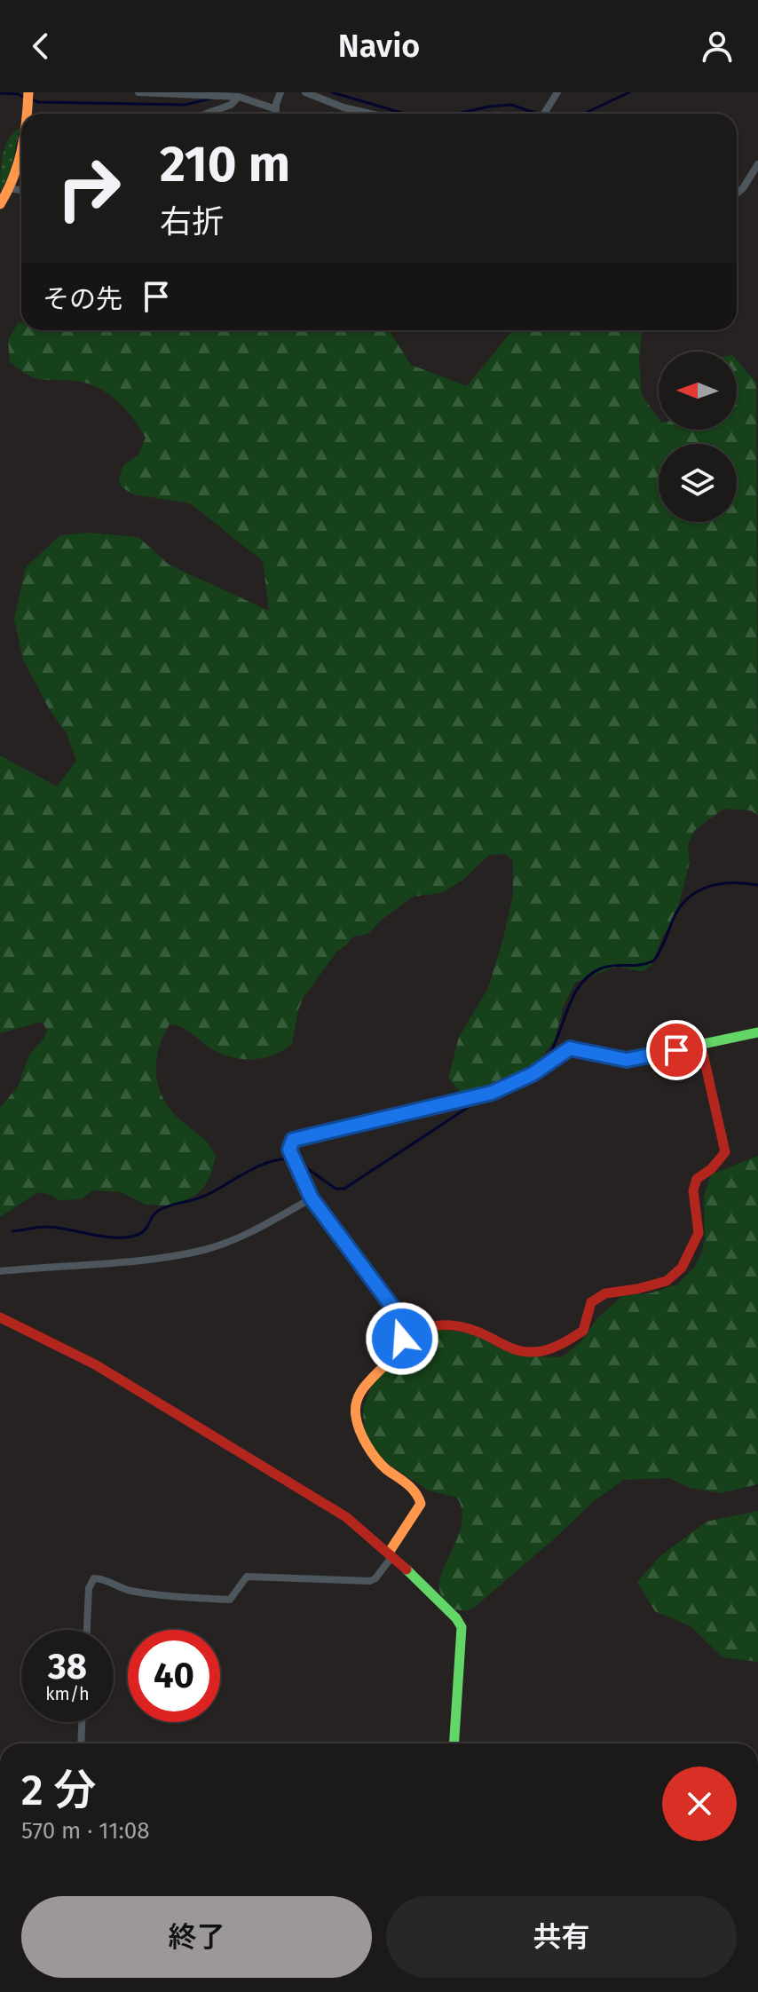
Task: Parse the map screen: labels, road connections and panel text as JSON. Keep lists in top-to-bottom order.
{
  "north": "left",
  "page": {
    "header": "Navio",
    "turn": ["210 m", "右折"],
    "then": "その先",
    "speed": "38 km/h",
    "limit": "40",
    "heading": ["2 分", "570 m · 11:08"],
    "buttons": ["終了", "共有"]
  }
}
